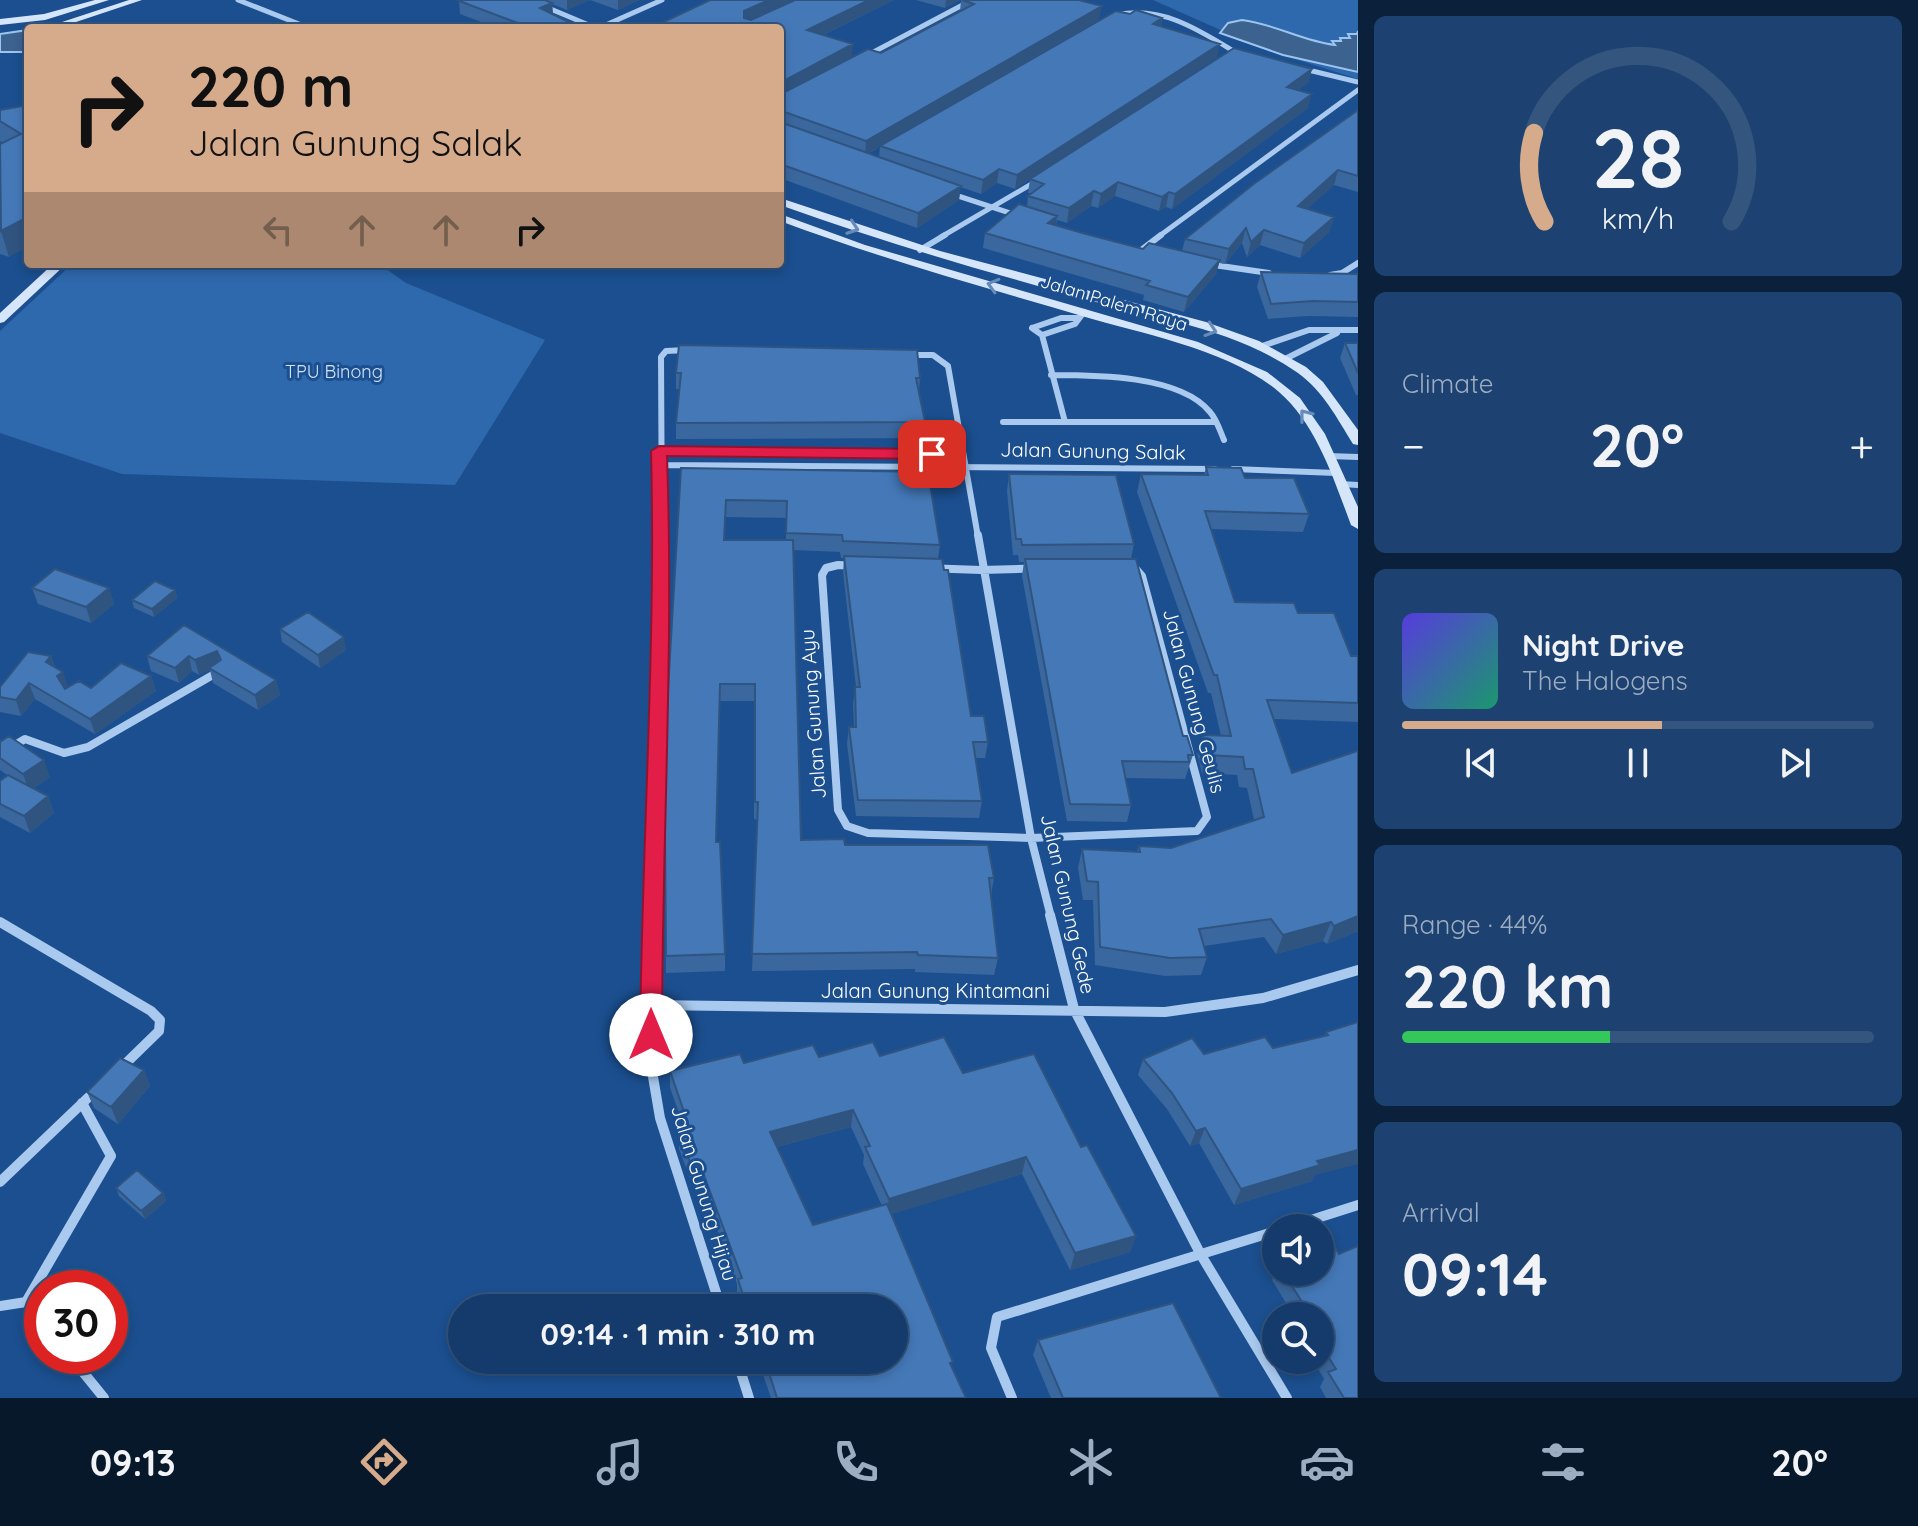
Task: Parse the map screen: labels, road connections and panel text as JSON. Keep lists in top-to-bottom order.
{
  "streets": {
    "street": [
      "Jalan Palem Raya",
      "Jalan Gunung Salak",
      "Jalan Gunung Geulis",
      "Jalan Gunung Ayu",
      "Jalan Gunung Gede",
      "Jalan Gunung Kintamani",
      "Jalan Gunung Hijau"
    ]
  },
  "crossings": [
    ["Jalan Palem Raya", "Jalan Gunung Salak"],
    ["Jalan Gunung Salak", "Jalan Gunung Gede"],
    ["Jalan Gunung Salak", "Jalan Gunung Hijau"],
    ["Jalan Gunung Geulis", "Jalan Gunung Ayu"],
    ["Jalan Gunung Geulis", "Jalan Gunung Gede"],
    ["Jalan Gunung Ayu", "Jalan Gunung Gede"],
    ["Jalan Gunung Gede", "Jalan Gunung Kintamani"],
    ["Jalan Gunung Kintamani", "Jalan Gunung Hijau"]
  ],
  "parks": ["TPU Binong"],
  "page": {
    "turn": ["220 m", "Jalan Gunung Salak"],
    "tile": [
      "Climate",
      ["Range · 44%", "220 km"],
      ["Arrival", "09:14"]
    ],
    "heat": ["−", "20°", "+"],
    "song": ["Night Drive", "The Halogens"],
    "limit": "30",
    "trip": "09:14 · 1 min · 310 m",
    "tabs": ["09:13", "20°"],
    "gauge": ["28", "km/h"]
  }
}
